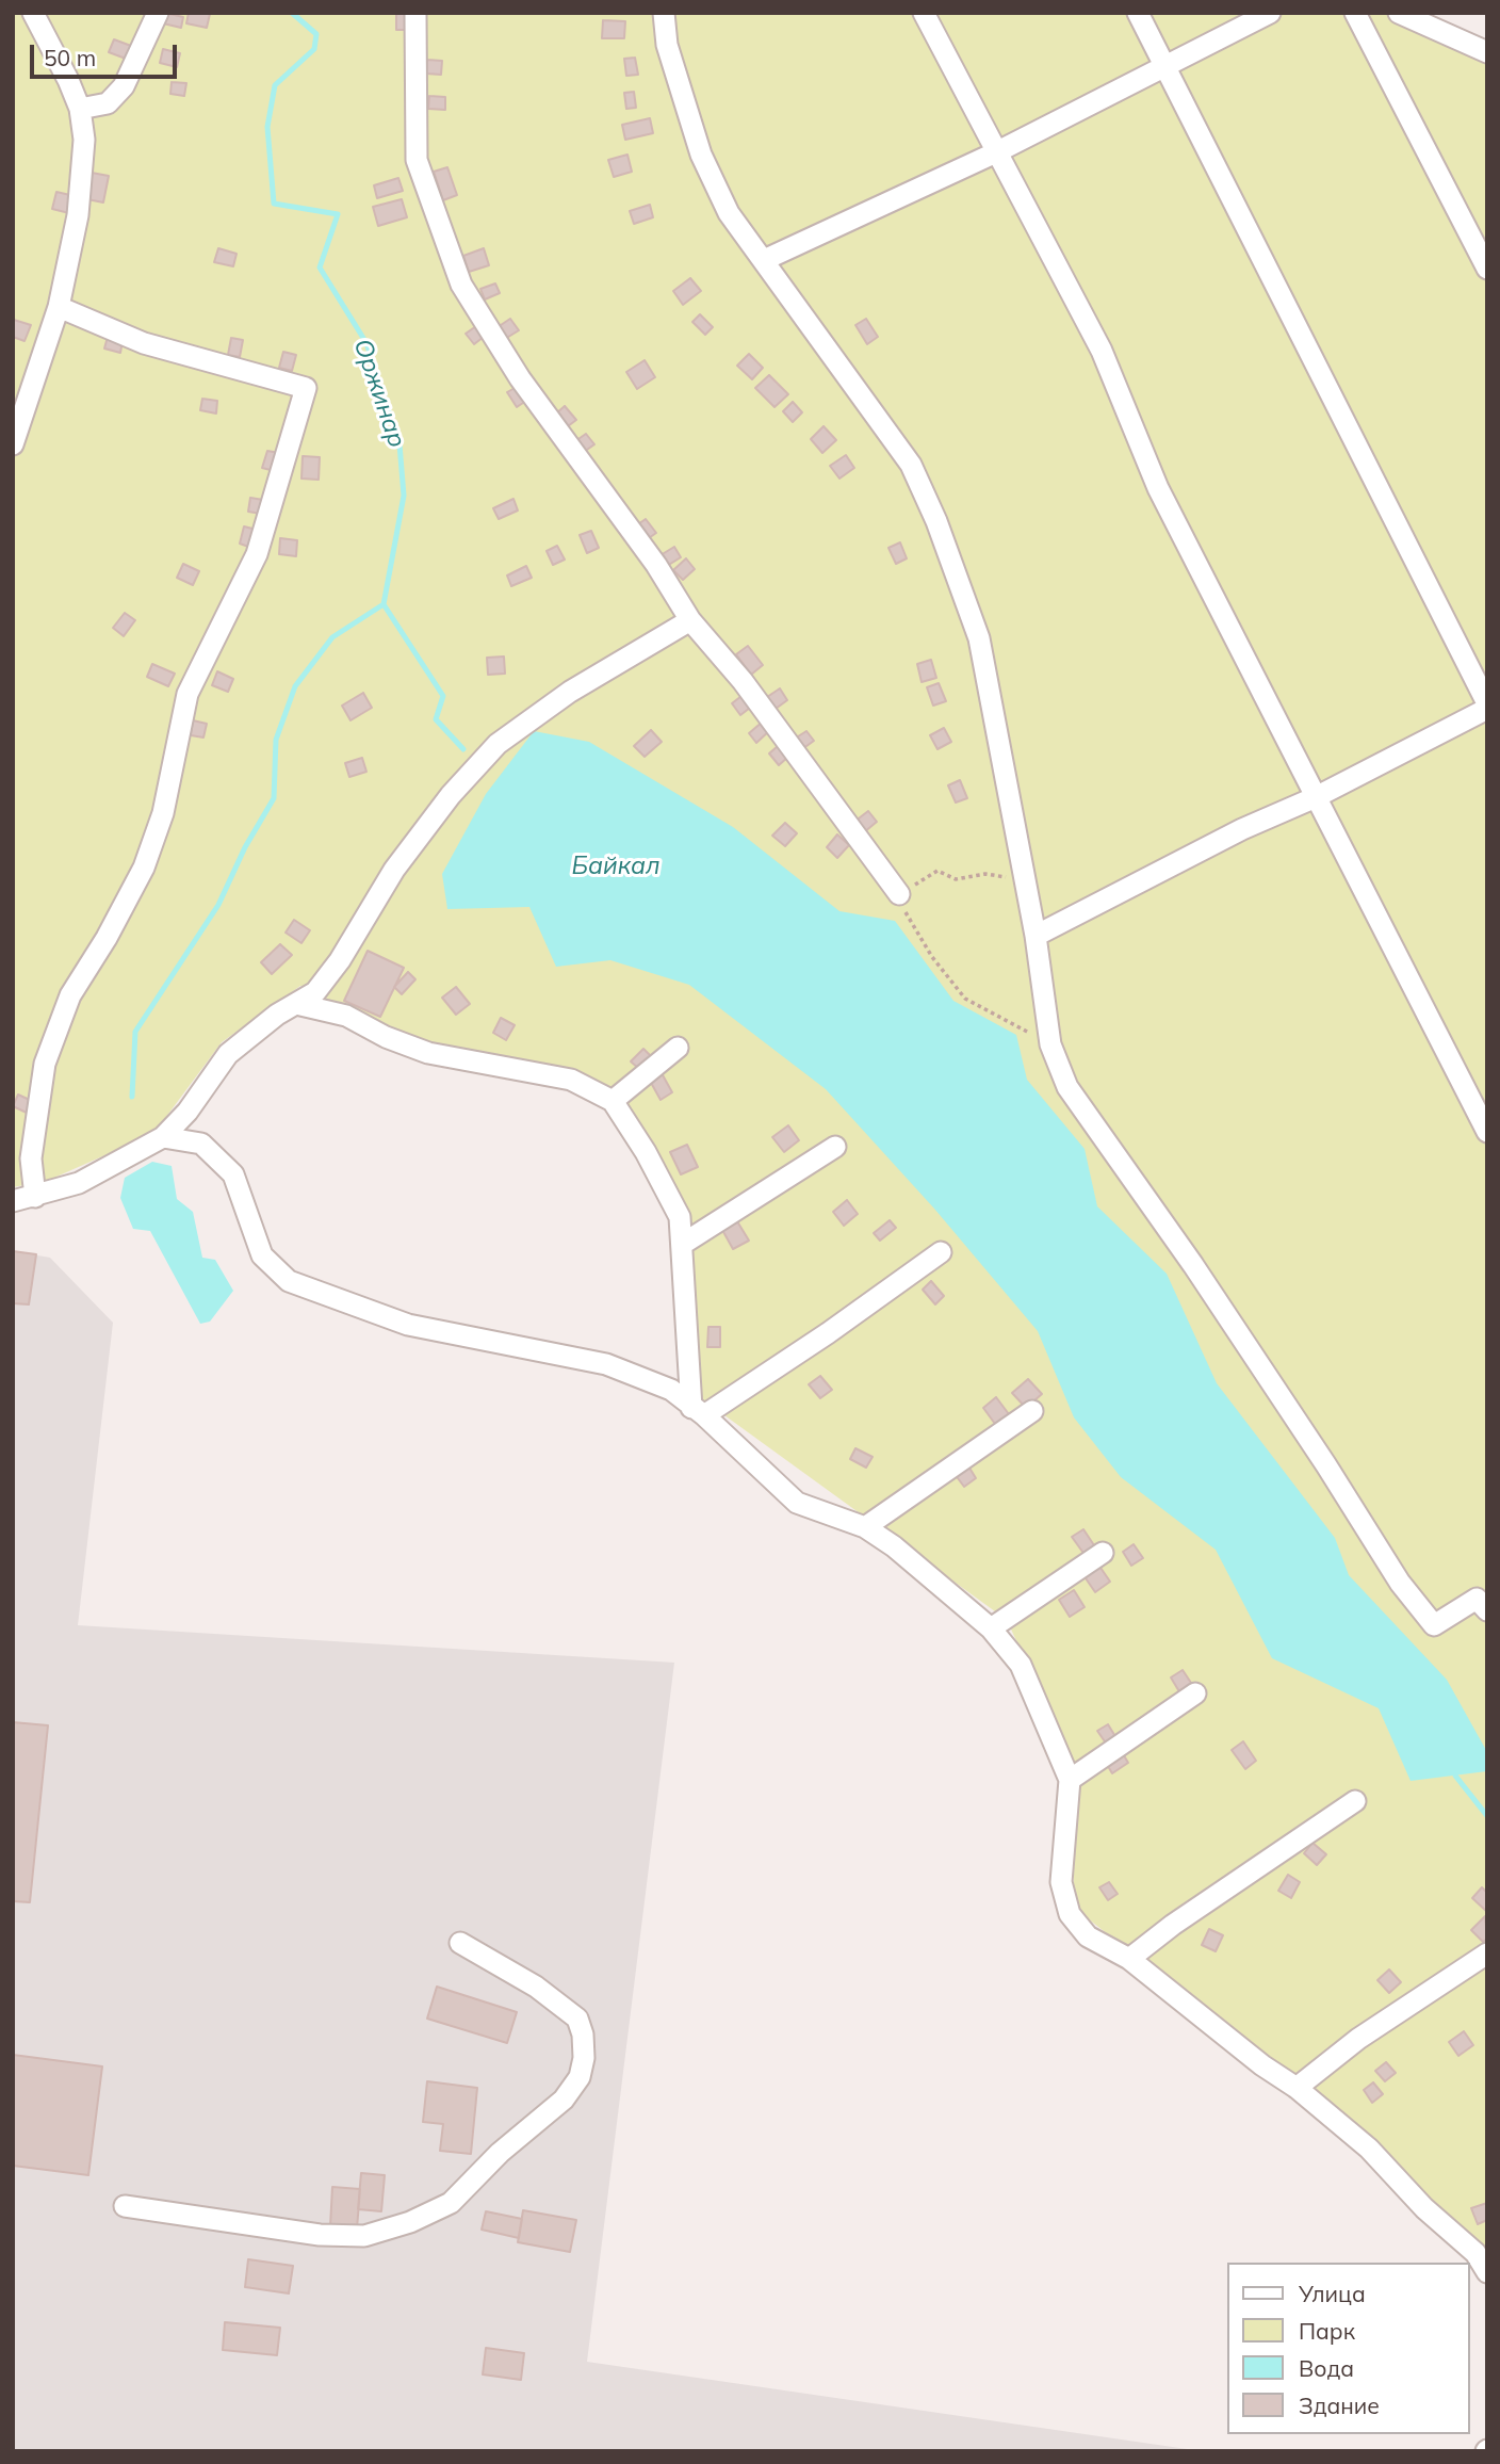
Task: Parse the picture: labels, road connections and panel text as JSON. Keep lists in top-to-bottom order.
{
  "water": ["Оржинар", "Байкал"],
  "legend": [
    "Улица",
    "Парк",
    "Вода",
    "Здание"
  ],
  "scale_bar": "50 m"
}
